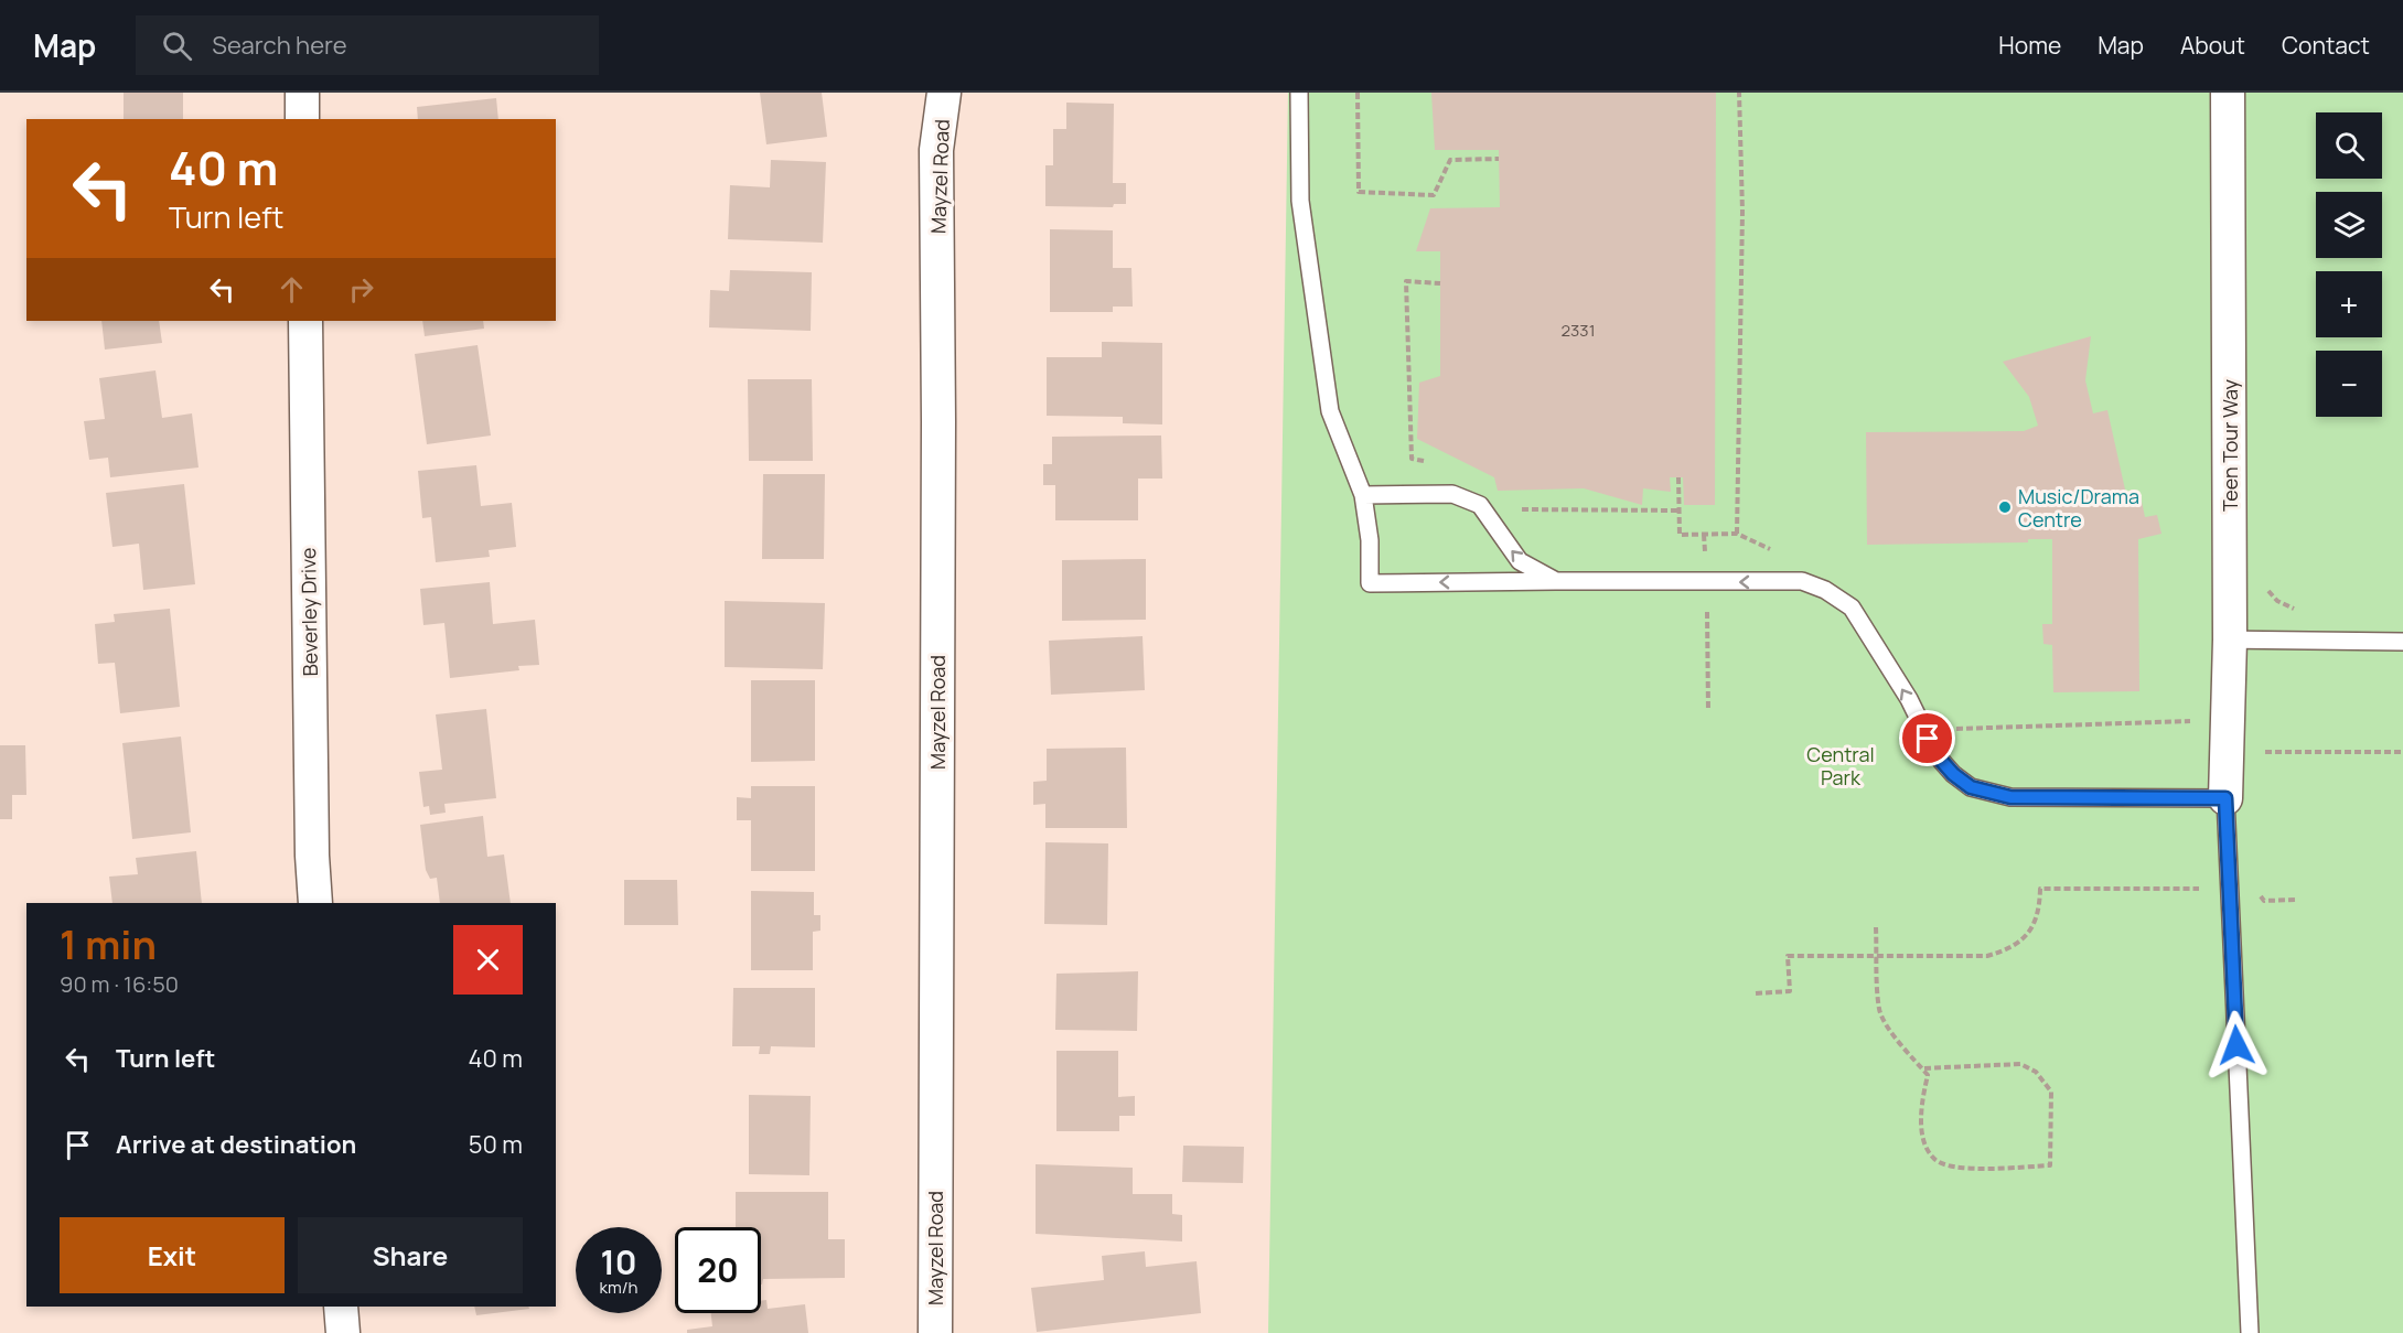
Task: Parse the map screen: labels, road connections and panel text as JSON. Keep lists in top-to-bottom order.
{
  "streets": {
    "street": ["Mayzel Road", "Teen Tour Way", "Beverley Drive"]
  },
  "parks": ["Central Park"],
  "places": ["Music/Drama Centre"],
  "house_numbers": ["2331"],
  "page": {
    "header": "Map",
    "search": "Search here",
    "nav": [
      "Home",
      "Map",
      "About",
      "Contact"
    ],
    "map_buttons": ["+", "−"],
    "turn": ["40 m", "Turn left"],
    "heading": ["1 min", "90 m · 16:50"],
    "list": [
      {
        "name": "Turn left",
        "value": "40 m"
      },
      {
        "name": "Arrive at destination",
        "value": "50 m"
      }
    ],
    "buttons": ["Exit", "Share"],
    "speed": "10 km/h",
    "limit": "20"
  }
}
